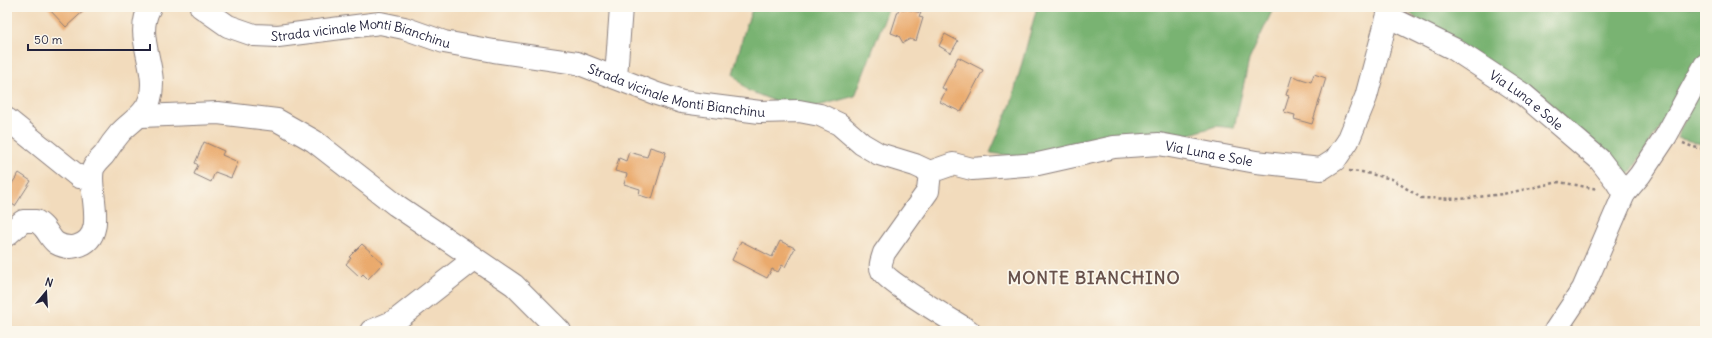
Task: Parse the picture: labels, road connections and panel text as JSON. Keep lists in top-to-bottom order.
{
  "streets": {
    "street": ["Strada vicinale Monti Bianchinu", "Via Luna e Sole"]
  },
  "crossings": [
    ["Strada vicinale Monti Bianchinu", "Via Luna e Sole"]
  ],
  "districts": ["MONTE BIANCHINO"],
  "scale_bar": "50 m",
  "north": "top"
}
